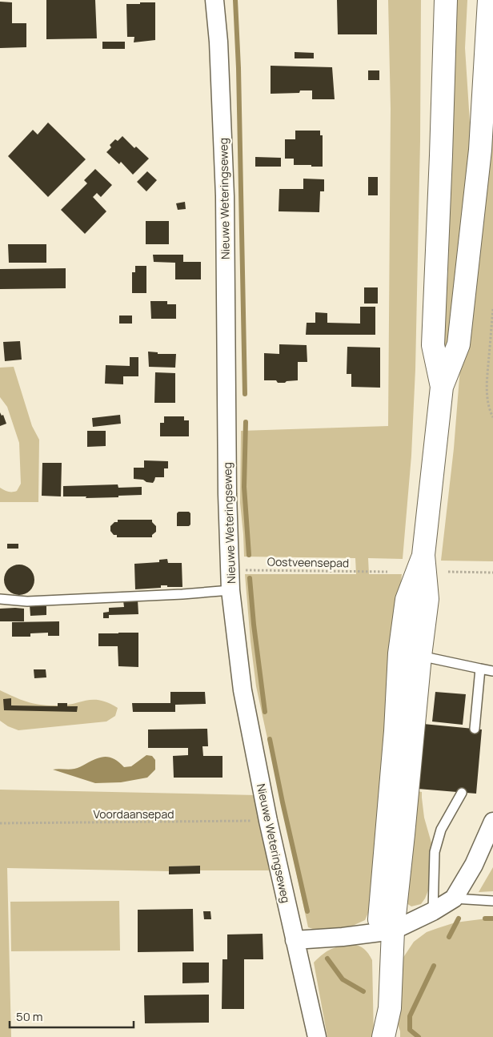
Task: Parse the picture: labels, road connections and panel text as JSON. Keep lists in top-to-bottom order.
{
  "streets": {
    "street": ["Nieuwe Weteringseweg"],
    "path": ["Oostveensepad", "Voordaansepad"]
  },
  "crossings": [
    ["Nieuwe Weteringseweg", "Oostveensepad"],
    ["Nieuwe Weteringseweg", "Voordaansepad"]
  ],
  "scale_bar": "50 m"
}
